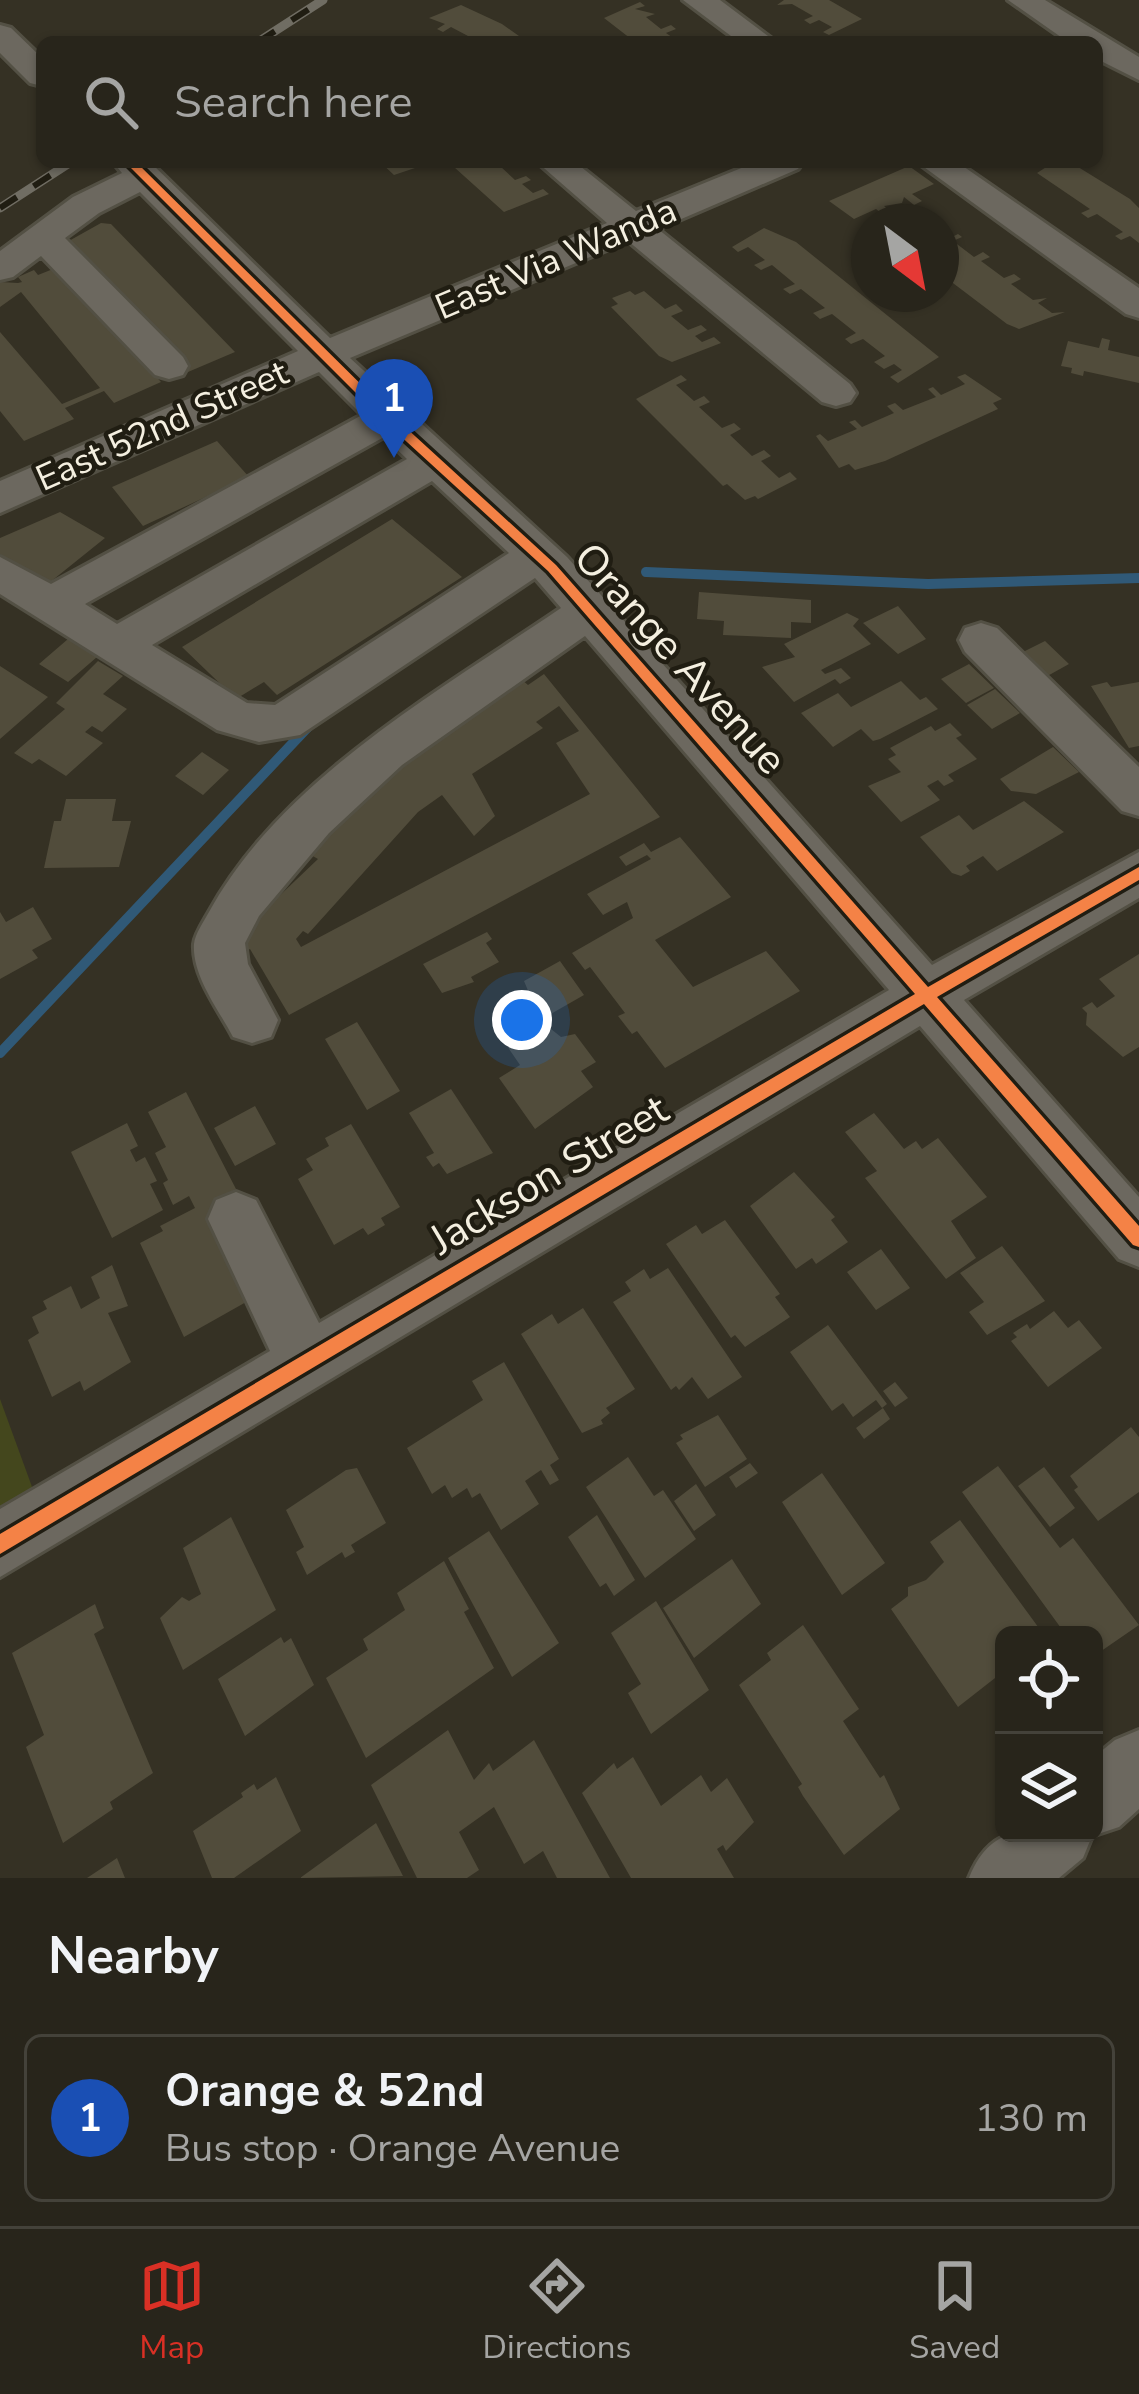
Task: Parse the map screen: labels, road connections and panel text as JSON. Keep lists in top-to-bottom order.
{
  "streets": {
    "street": [
      "East Via Wanda",
      "East 52nd Street",
      "Orange Avenue",
      "Jackson Street"
    ]
  },
  "crossings": [
    ["East Via Wanda", "East 52nd Street"],
    ["East Via Wanda", "Orange Avenue"],
    ["East 52nd Street", "Orange Avenue"],
    ["Orange Avenue", "Jackson Street"]
  ],
  "north": "bottom right",
  "page": {
    "search": "Search here",
    "pins": "1",
    "heading": "Nearby",
    "list": [
      {
        "mark": "1",
        "name": "Orange & 52nd",
        "note": "Bus stop · Orange Avenue",
        "value": "130 m"
      }
    ],
    "nav": ["Map", "Directions", "Saved"]
  }
}
